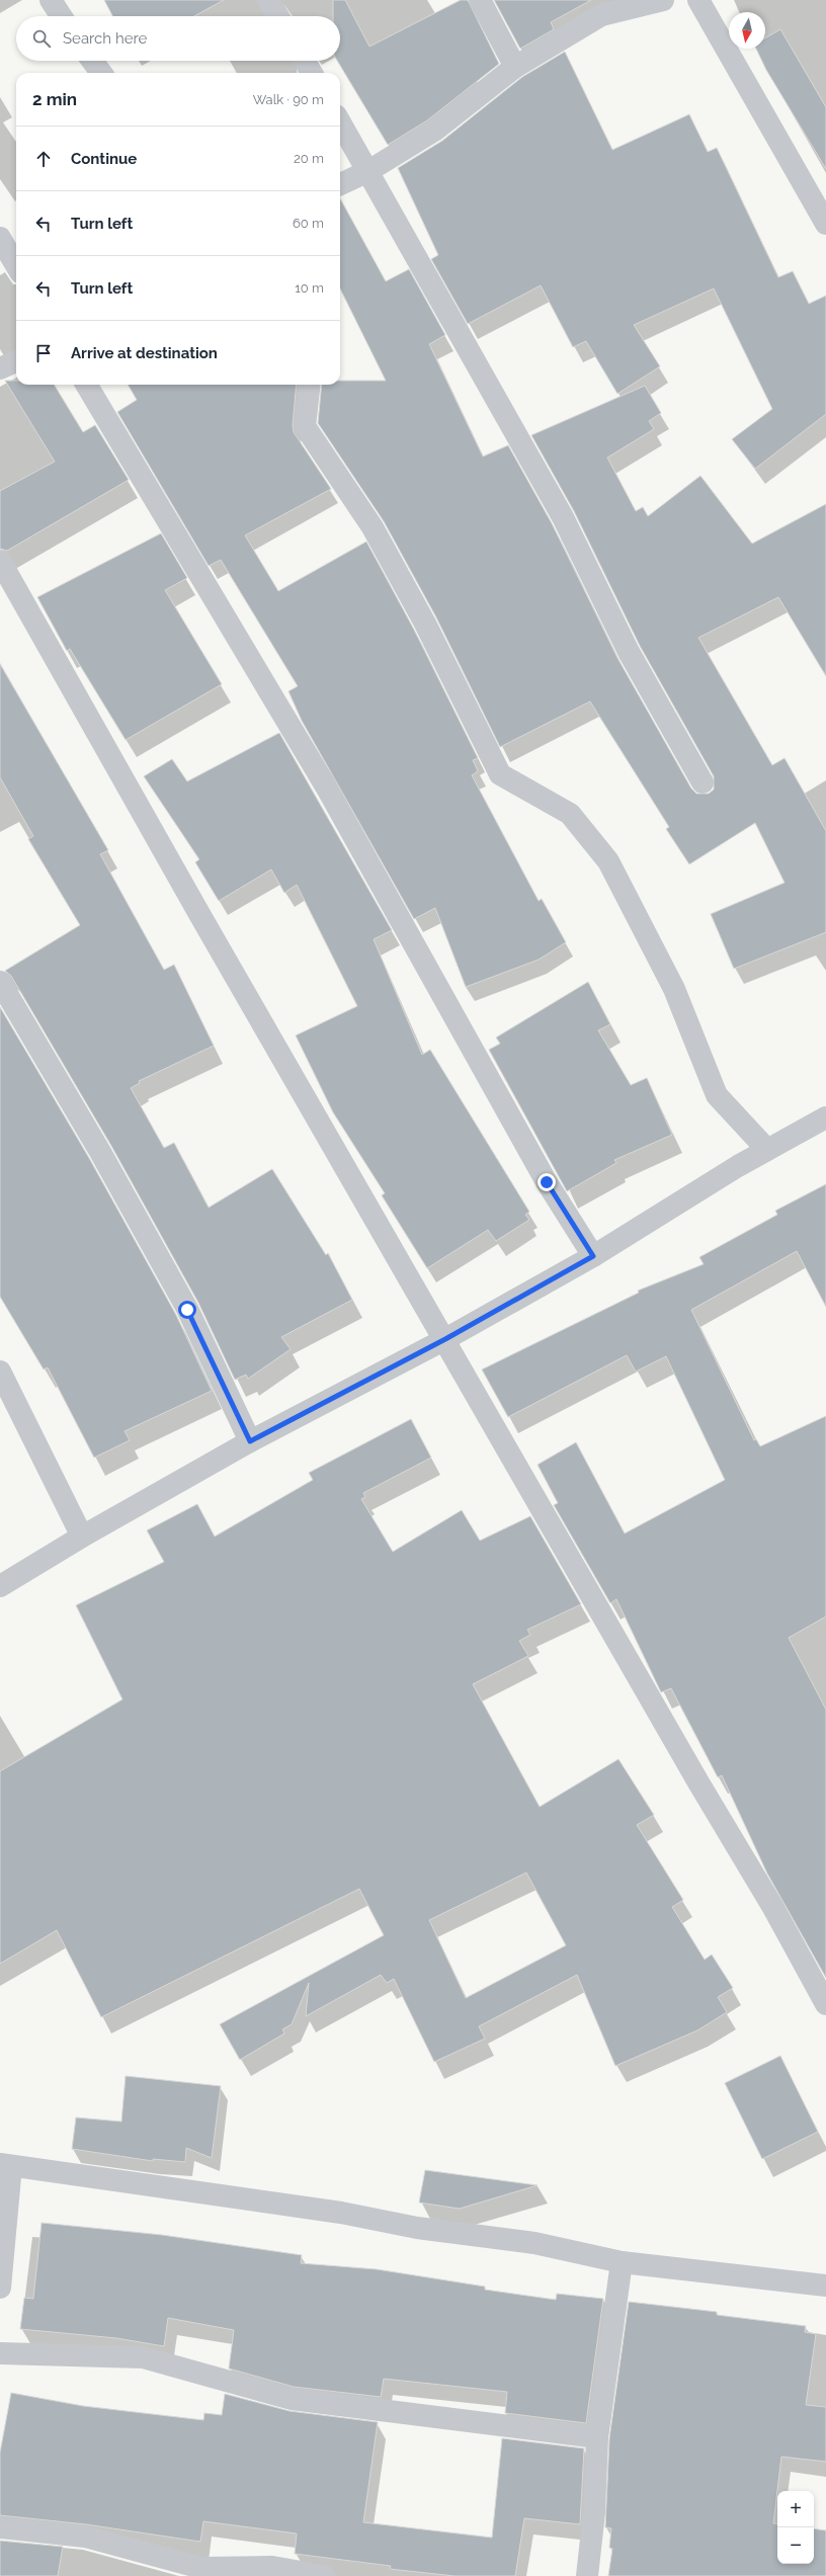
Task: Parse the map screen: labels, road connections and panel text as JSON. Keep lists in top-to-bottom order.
{
  "north": "bottom",
  "page": {
    "search": "Search here",
    "heading": ["2 min", "Walk · 90 m"],
    "list": [
      ["Continue", "20 m"],
      ["Turn left", "60 m"],
      ["Turn left", "10 m"],
      "Arrive at destination"
    ],
    "map_buttons": ["+", "−"]
  }
}
